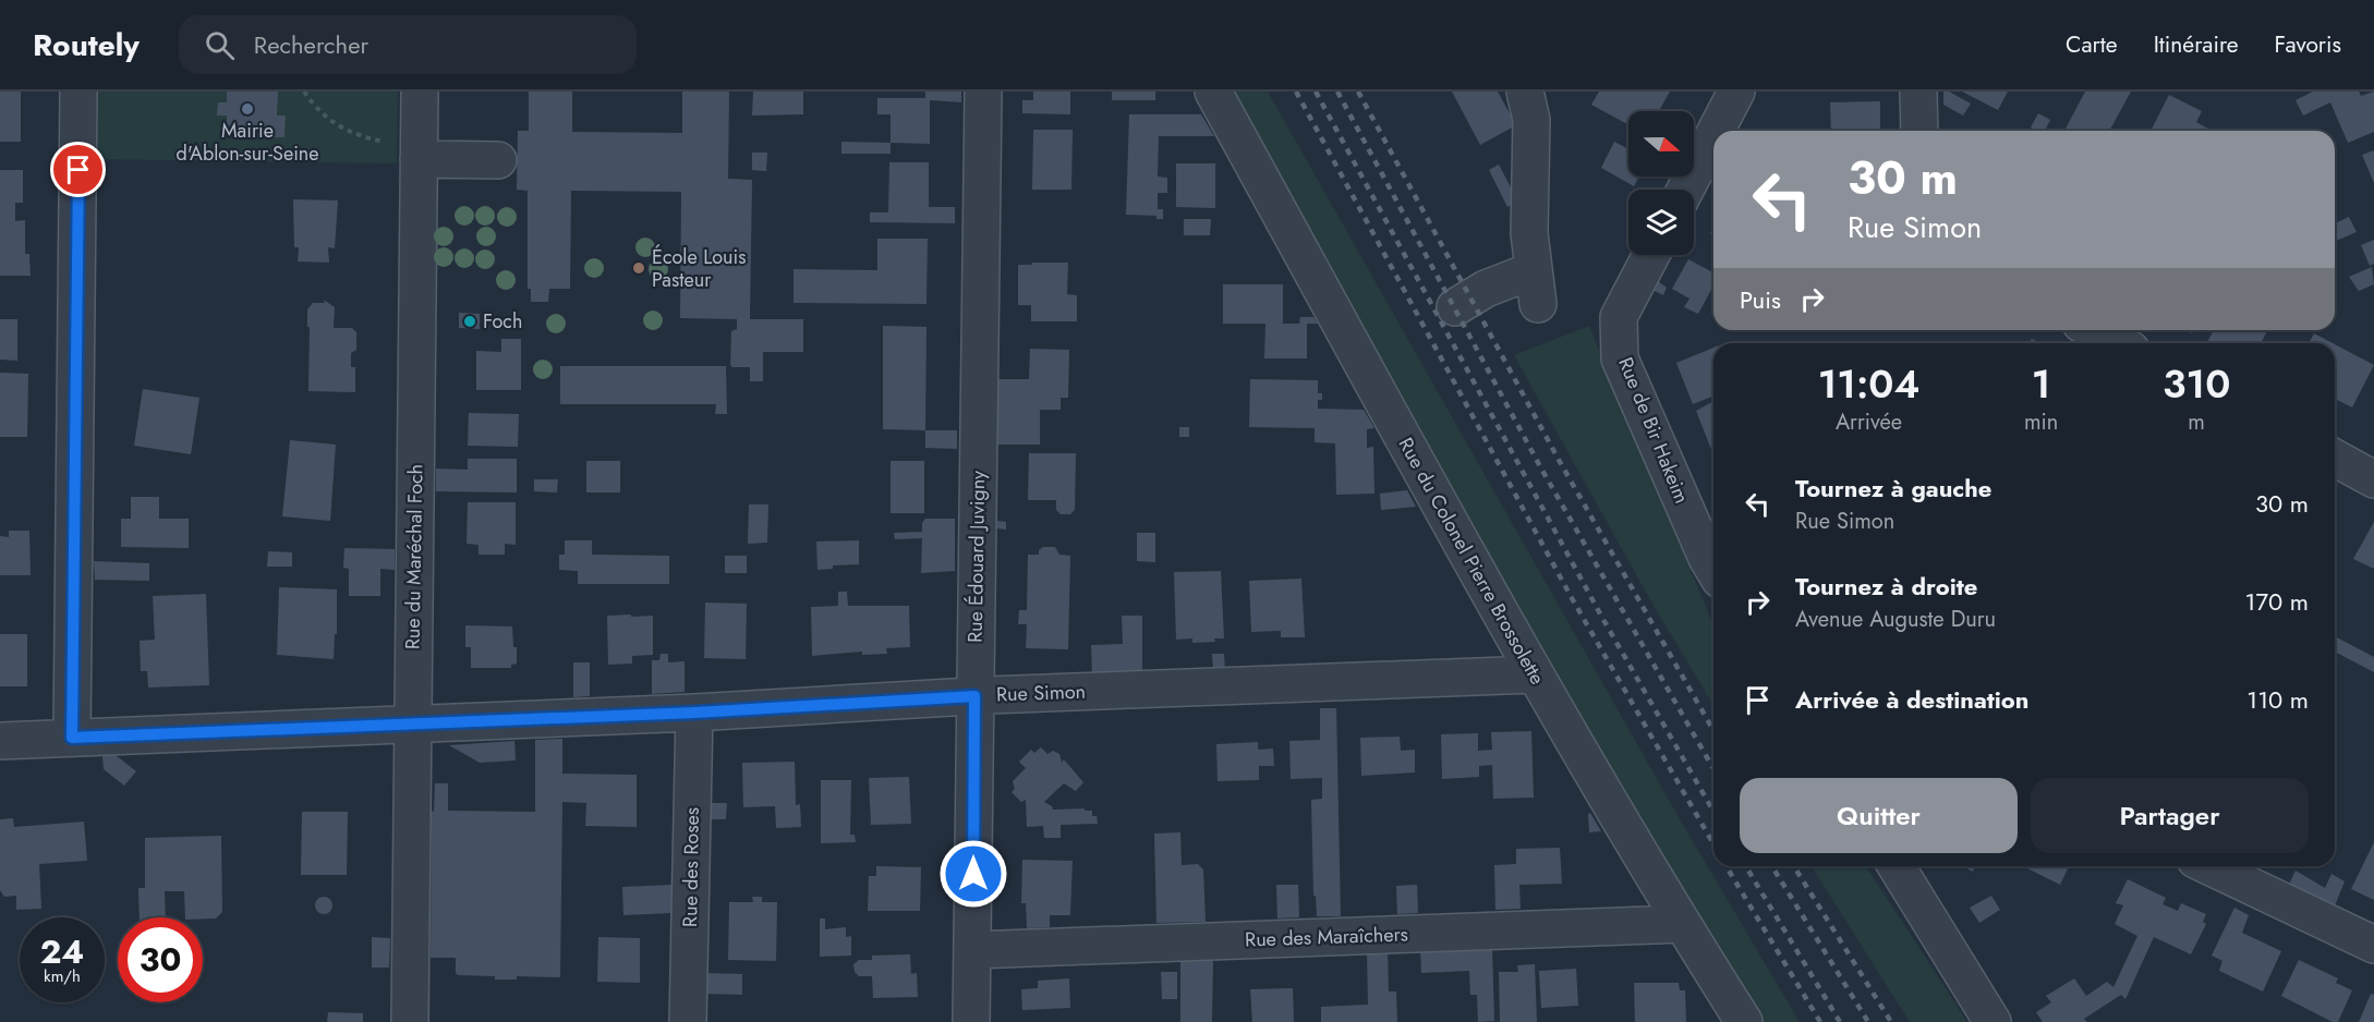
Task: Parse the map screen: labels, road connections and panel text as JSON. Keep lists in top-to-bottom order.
{
  "streets": {
    "street": [
      "Rue de Bir Hakeim",
      "Rue du Maréchal Foch",
      "Rue Édouard Juvigny",
      "Rue du Colonel Pierre Brossolette",
      "Rue Simon",
      "Rue des Roses",
      "Rue des Maraîchers"
    ]
  },
  "crossings": [
    ["Rue du Maréchal Foch", "Rue Simon"],
    ["Rue Édouard Juvigny", "Rue Simon"],
    ["Rue Édouard Juvigny", "Rue des Maraîchers"],
    ["Rue du Colonel Pierre Brossolette", "Rue Simon"],
    ["Rue du Colonel Pierre Brossolette", "Rue des Maraîchers"],
    ["Rue Simon", "Rue des Roses"]
  ],
  "places": ["Mairie d'Ablon-sur-Seine", "École Louis Pasteur", "Foch"],
  "north": "right",
  "page": {
    "header": "Routely",
    "search": "Rechercher",
    "nav": ["Carte", "Itinéraire", "Favoris"],
    "turn": ["30 m", "Rue Simon"],
    "then": "Puis",
    "eta": [
      "11:04",
      "Arrivée",
      "1",
      "min",
      "310",
      "m"
    ],
    "list": [
      {
        "name": "Tournez à gauche",
        "note": "Rue Simon",
        "value": "30 m"
      },
      {
        "name": "Tournez à droite",
        "note": "Avenue Auguste Duru",
        "value": "170 m"
      },
      {
        "name": "Arrivée à destination",
        "value": "110 m"
      }
    ],
    "buttons": ["Quitter", "Partager"],
    "speed": "24 km/h",
    "limit": "30"
  }
}
